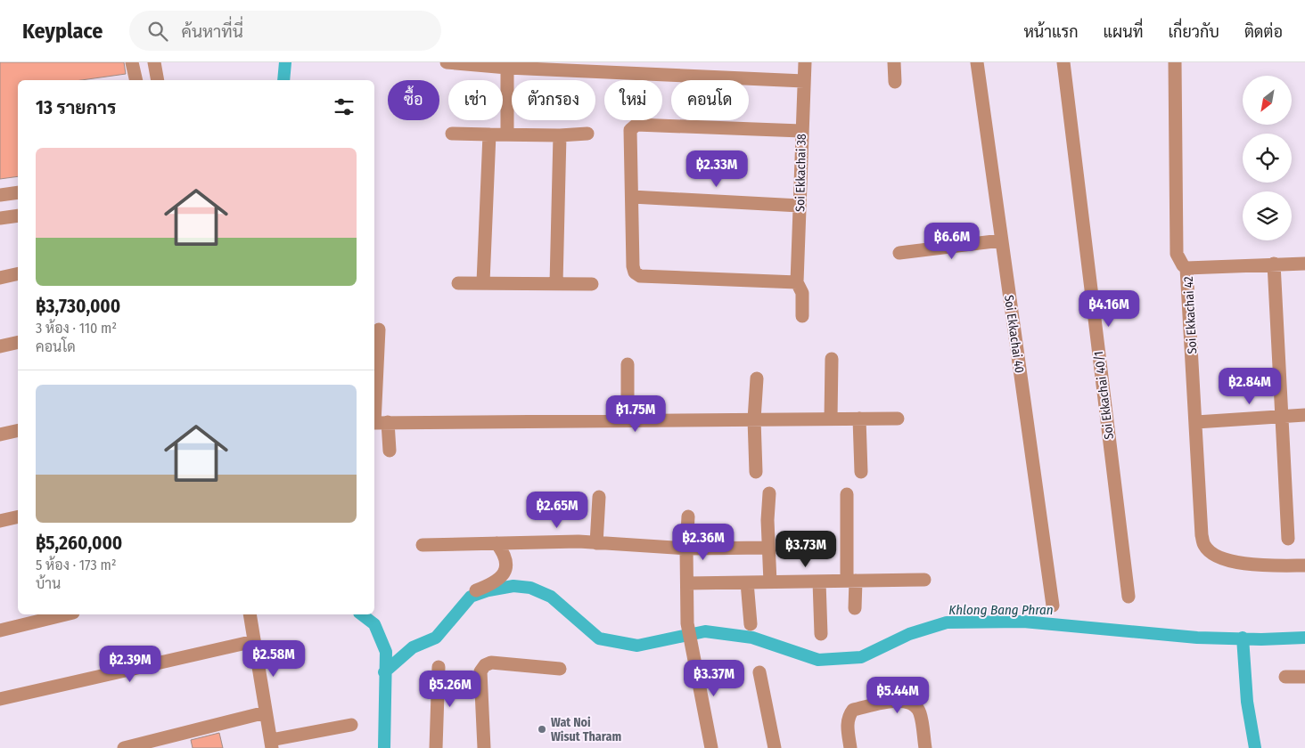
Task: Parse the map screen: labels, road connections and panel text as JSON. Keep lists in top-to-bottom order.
{
  "streets": {
    "street": [
      "Soi Ekkachai 38",
      "Soi Ekkachai 42",
      "Soi Ekkachai 40",
      "Soi Ekkachai 40/1"
    ]
  },
  "water": ["Khlong Bang Phran"],
  "places": ["Wat Noi Wisut Tharam"],
  "north": "bottom left",
  "page": {
    "header": "Keyplace",
    "search": "ค้นหาที่นี่",
    "nav": [
      "หน้าแรก",
      "แผนที่",
      "เกี่ยวกับ",
      "ติดต่อ"
    ],
    "chip": [
      "ซื้อ",
      "เช่า",
      "ตัวกรอง",
      "ใหม่",
      "คอนโด"
    ],
    "heading": "13 รายการ",
    "list": [
      {
        "name": "฿3,730,000",
        "note": "3 ห้อง · 110 m² · คอนโด"
      },
      {
        "name": "฿5,260,000",
        "note": "5 ห้อง · 173 m² · บ้าน"
      }
    ],
    "price": [
      "฿2.33M",
      "฿6.6M",
      "฿4.16M",
      "฿2.84M",
      "฿1.75M",
      "฿2.65M",
      "฿2.36M",
      "฿3.73M",
      "฿2.58M",
      "฿2.39M",
      "฿3.37M",
      "฿5.26M",
      "฿5.44M"
    ]
  }
}
